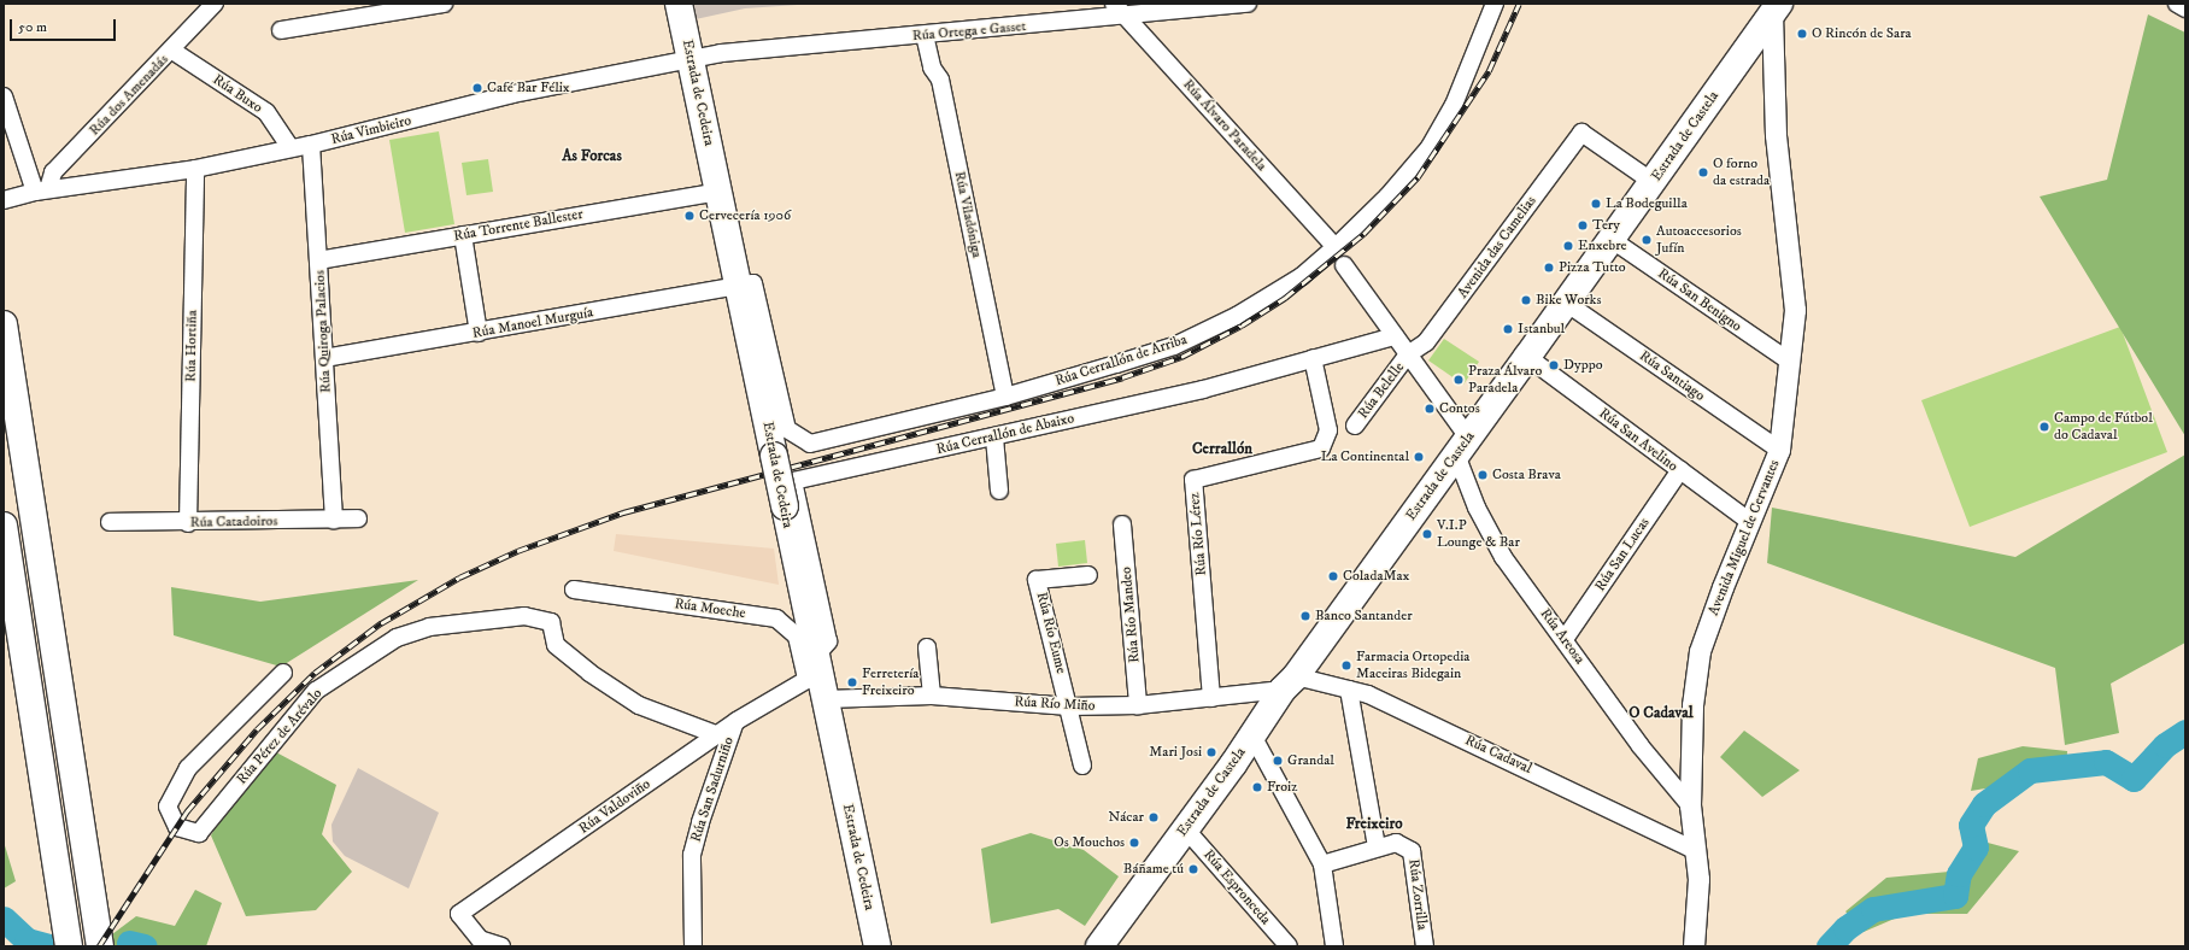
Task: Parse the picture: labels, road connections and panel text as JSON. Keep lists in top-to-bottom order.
{
  "streets": {
    "main road": ["Estrada de Cedeira", "Estrada de Castela"],
    "street": [
      "Rúa Ortega e Gasset",
      "Rúa Buxo",
      "Rúa dos Amenadás",
      "Rúa Álvaro Paradela",
      "Rúa Vimbieiro",
      "Rúa Viladóniga",
      "Rúa Torrente Ballester",
      "Avenida das Camelias",
      "Rúa San Benigno",
      "Rúa Manoel Murguía",
      "Rúa Quiroga Palacios",
      "Rúa Hortiña",
      "Rúa Cerrallón de Arriba",
      "Rúa Santiago",
      "Rúa Belelle",
      "Rúa Cerrallón de Abaixo",
      "Rúa San Avelino",
      "Rúa Catadoiros",
      "Rúa Río Lérez",
      "Avenida Miguel de Cervantes",
      "Rúa San Lucas",
      "Rúa Moeche",
      "Rúa Río Mandeo",
      "Rúa Río Eume",
      "Rúa Areosa",
      "Rúa Río Miño",
      "Rúa Pérez de Arévalo",
      "Rúa Cadaval",
      "Rúa San Sadurniño",
      "Rúa Valdoviño",
      "Rúa Espronceda",
      "Rúa Zorrilla"
    ]
  },
  "crossings": [
    ["Rúa Ortega e Gasset", "Estrada de Cedeira"],
    ["Rúa Ortega e Gasset", "Rúa Álvaro Paradela"],
    ["Rúa Ortega e Gasset", "Rúa Vimbieiro"],
    ["Rúa Ortega e Gasset", "Rúa Viladóniga"],
    ["Estrada de Cedeira", "Rúa Vimbieiro"],
    ["Estrada de Cedeira", "Rúa Torrente Ballester"],
    ["Estrada de Cedeira", "Rúa Manoel Murguía"],
    ["Estrada de Cedeira", "Rúa Cerrallón de Arriba"],
    ["Estrada de Cedeira", "Rúa Cerrallón de Abaixo"],
    ["Estrada de Cedeira", "Rúa Moeche"],
    ["Estrada de Cedeira", "Rúa Río Miño"],
    ["Estrada de Cedeira", "Rúa Valdoviño"],
    ["Rúa Buxo", "Rúa dos Amenadás"],
    ["Rúa Buxo", "Rúa Vimbieiro"],
    ["Rúa dos Amenadás", "Rúa Vimbieiro"],
    ["Rúa Álvaro Paradela", "Rúa Cerrallón de Arriba"],
    ["Rúa Vimbieiro", "Rúa Quiroga Palacios"],
    ["Rúa Vimbieiro", "Rúa Hortiña"],
    ["Estrada de Castela", "Avenida das Camelias"],
    ["Estrada de Castela", "Rúa San Benigno"],
    ["Estrada de Castela", "Rúa Santiago"],
    ["Estrada de Castela", "Rúa San Avelino"],
    ["Estrada de Castela", "Avenida Miguel de Cervantes"],
    ["Estrada de Castela", "Rúa Areosa"],
    ["Estrada de Castela", "Rúa Río Miño"],
    ["Estrada de Castela", "Rúa Cadaval"],
    ["Estrada de Castela", "Rúa Espronceda"],
    ["Rúa Viladóniga", "Rúa Cerrallón de Arriba"],
    ["Rúa Torrente Ballester", "Rúa Quiroga Palacios"],
    ["Avenida das Camelias", "Rúa Belelle"],
    ["Rúa San Benigno", "Avenida Miguel de Cervantes"],
    ["Rúa Manoel Murguía", "Rúa Quiroga Palacios"],
    ["Rúa Manoel Murguía", "Rúa Cerrallón de Arriba"],
    ["Rúa Quiroga Palacios", "Rúa Catadoiros"],
    ["Rúa Hortiña", "Rúa Catadoiros"],
    ["Rúa Santiago", "Avenida Miguel de Cervantes"],
    ["Rúa Cerrallón de Abaixo", "Rúa Río Lérez"],
    ["Rúa Cerrallón de Abaixo", "Rúa Moeche"],
    ["Rúa Cerrallón de Abaixo", "Rúa Río Miño"],
    ["Rúa Cerrallón de Abaixo", "Rúa Valdoviño"],
    ["Rúa San Avelino", "Avenida Miguel de Cervantes"],
    ["Rúa San Avelino", "Rúa San Lucas"],
    ["Rúa Río Lérez", "Rúa Río Miño"],
    ["Avenida Miguel de Cervantes", "Rúa Areosa"],
    ["Avenida Miguel de Cervantes", "Rúa Cadaval"],
    ["Rúa San Lucas", "Rúa Areosa"],
    ["Rúa Moeche", "Rúa Río Miño"],
    ["Rúa Moeche", "Rúa Valdoviño"],
    ["Rúa Río Mandeo", "Rúa Río Miño"],
    ["Rúa Río Eume", "Rúa Río Miño"],
    ["Rúa Río Miño", "Rúa Cadaval"],
    ["Rúa Río Miño", "Rúa Valdoviño"],
    ["Rúa Pérez de Arévalo", "Rúa Valdoviño"],
    ["Rúa San Sadurniño", "Rúa Valdoviño"]
  ],
  "districts": [
    "As Forcas",
    "Cerrallón",
    "O Cadaval",
    "Freixeiro"
  ],
  "places": [
    "O Rincón de Sara",
    "Café Bar Félix",
    "O forno da estrada",
    "La Bodeguilla",
    "Cervecería 1906",
    "Tery",
    "Autoaccesorios Jufín",
    "Enxebre",
    "Pizza Tutto",
    "Bike Works",
    "Istanbul",
    "Dyppo",
    "Praza Álvaro Paradela",
    "Contos",
    "Campo de Fútbol do Cadaval",
    "La Continental",
    "Costa Brava",
    "V.I.P Lounge & Bar",
    "ColadaMax",
    "Banco Santander",
    "Farmacia Ortopedia Maceiras Bidegain",
    "Ferretería Freixeiro",
    "Mari Josi",
    "Grandal",
    "Froiz",
    "Nácar",
    "Os Mouchos",
    "Báñame tú"
  ],
  "scale_bar": "50 m"
}
